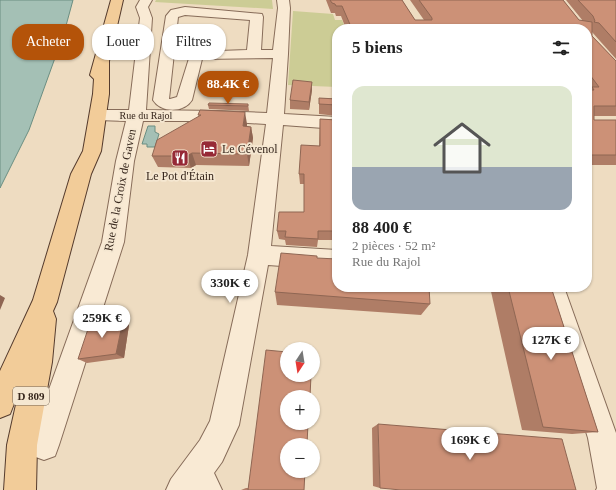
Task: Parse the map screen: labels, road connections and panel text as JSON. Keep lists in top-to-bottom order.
{
  "streets": {
    "main road": ["D 809"],
    "street": ["Rue du Rajol", "Rue de la Croix de Gaven"]
  },
  "crossings": [
    ["Rue du Rajol", "Rue de la Croix de Gaven"],
    ["Rue du Rajol", "D 809"]
  ],
  "places": {
    "hotel": ["Le Cévenol"],
    "restaurant": ["Le Pot d'Étain"]
  },
  "north": "bottom",
  "page": {
    "chip": ["Acheter", "Louer", "Filtres"],
    "heading": "5 biens",
    "price": [
      "88.4K €",
      "330K €",
      "259K €",
      "127K €",
      "169K €"
    ],
    "list": [
      {
        "name": "88 400 €",
        "note": "2 pièces · 52 m² · Rue du Rajol"
      }
    ],
    "map_buttons": ["+", "−"]
  }
}
